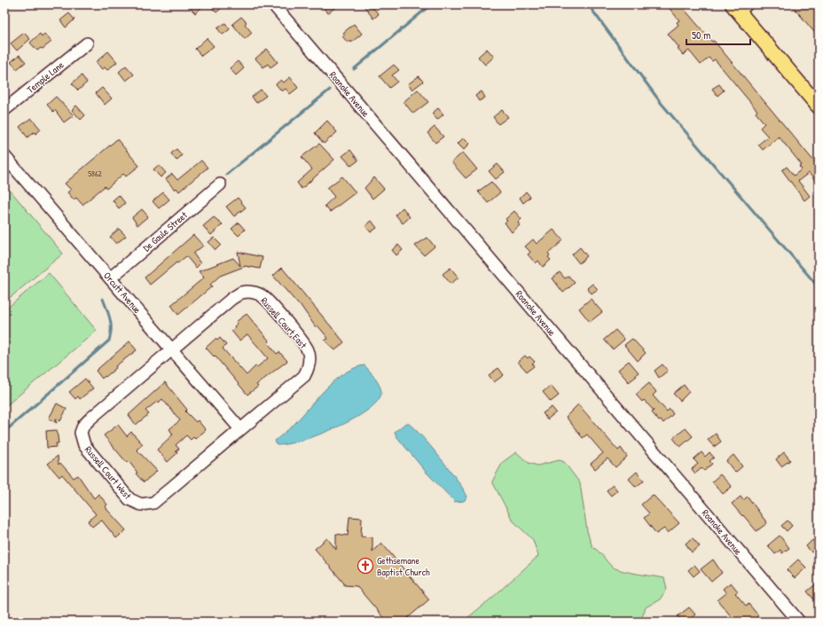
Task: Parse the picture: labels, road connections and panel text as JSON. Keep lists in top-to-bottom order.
{
  "streets": {
    "street": [
      "Temple Lane",
      "Roanoke Avenue",
      "De Gaule Street",
      "Orcutt Avenue",
      "Russell Court East",
      "Russell Court West"
    ]
  },
  "crossings": [
    ["De Gaule Street", "Orcutt Avenue"],
    ["Orcutt Avenue", "Russell Court East"],
    ["Orcutt Avenue", "Russell Court West"],
    ["Russell Court East", "Russell Court West"]
  ],
  "places": {
    "church": ["Gethsemane Baptist Church"]
  },
  "house_numbers": ["5862"],
  "scale_bar": "50 m"
}
